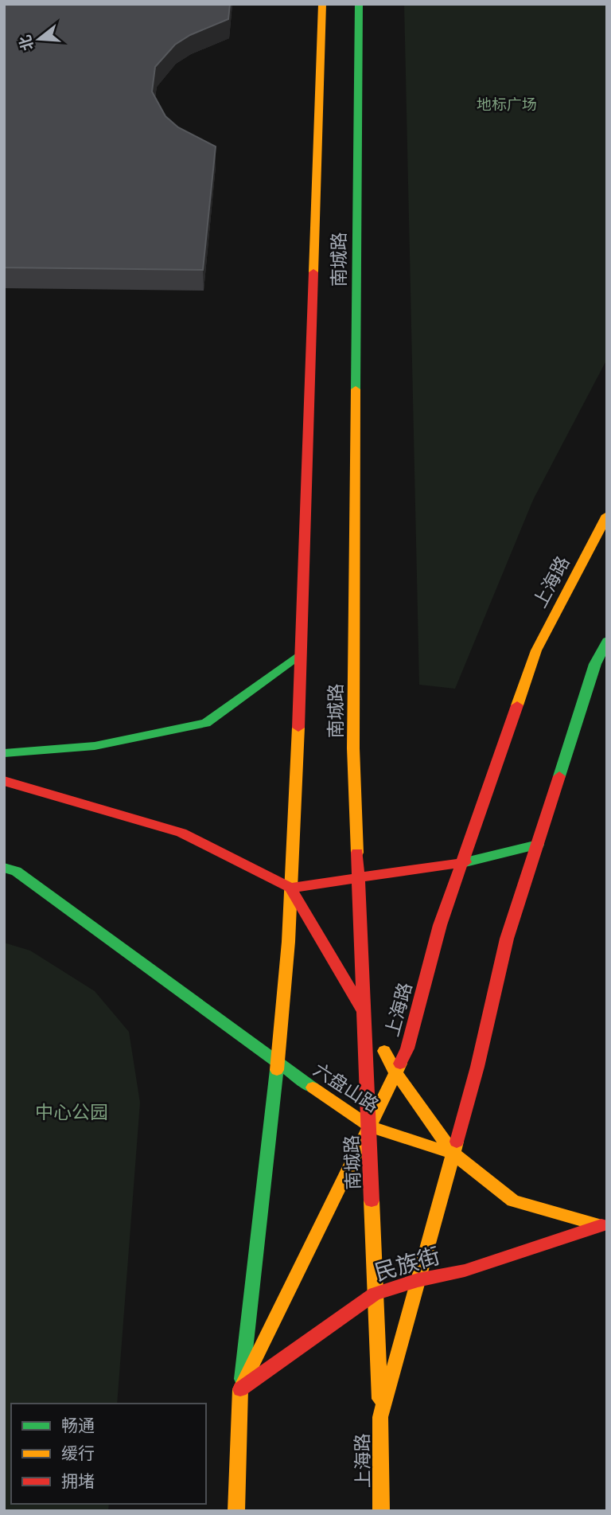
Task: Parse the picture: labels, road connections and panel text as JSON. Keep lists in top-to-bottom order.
{
  "streets": {
    "main road": [
      "南城路",
      "上海路",
      "六盘山路",
      "民族街"
    ]
  },
  "crossings": [
    ["南城路", "上海路"],
    ["南城路", "六盘山路"],
    ["南城路", "民族街"],
    ["上海路", "六盘山路"],
    ["上海路", "民族街"]
  ],
  "parks": ["地标广场", "中心公园"],
  "legend": ["畅通", "缓行", "拥堵"],
  "north": "left"
}
